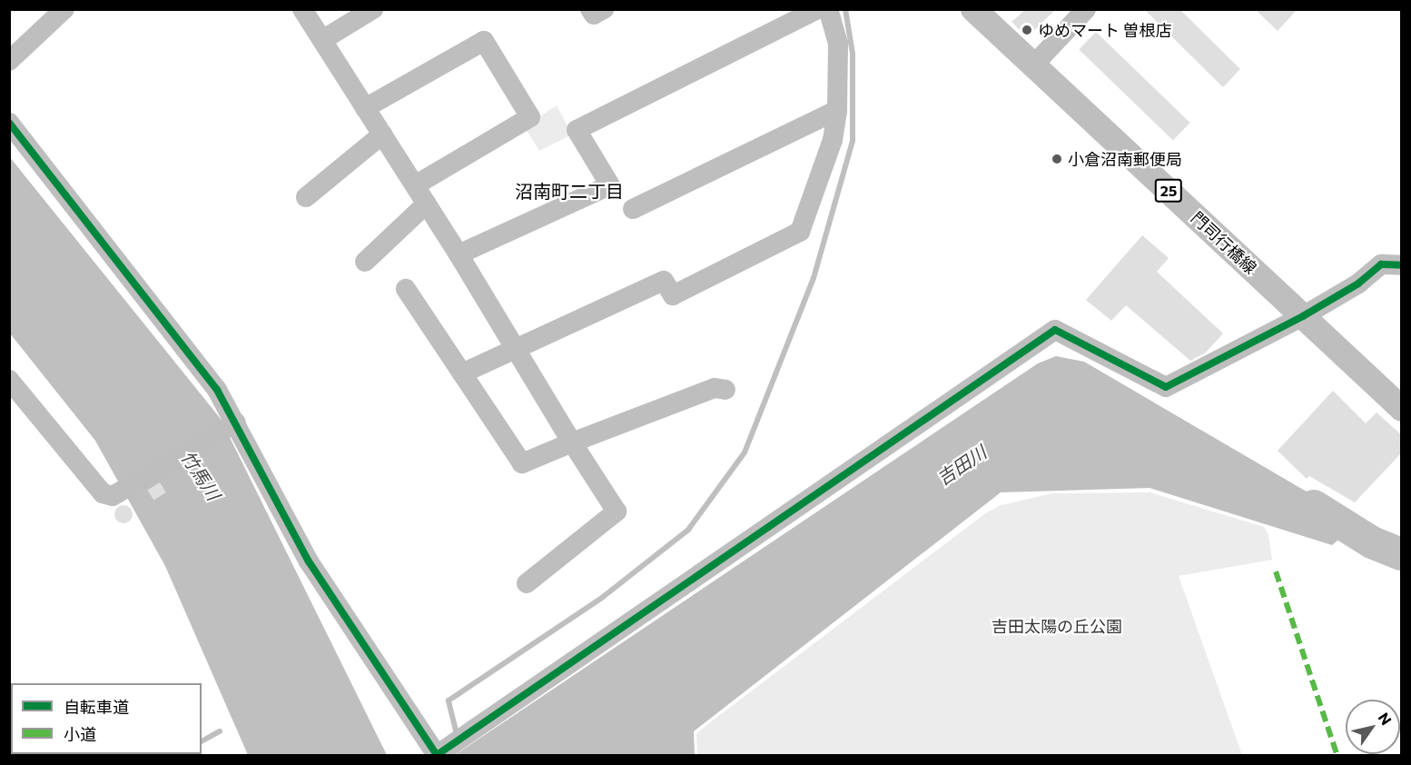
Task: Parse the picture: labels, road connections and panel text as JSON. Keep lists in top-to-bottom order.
{
  "streets": {
    "main road": ["25", "門司行橋線"]
  },
  "districts": ["沼南町二丁目"],
  "water": ["吉田川", "竹馬川"],
  "parks": ["吉田太陽の丘公園"],
  "places": ["ゆめマート 曽根店", "小倉沼南郵便局"],
  "legend": ["自転車道", "小道"],
  "north": "top right"
}
